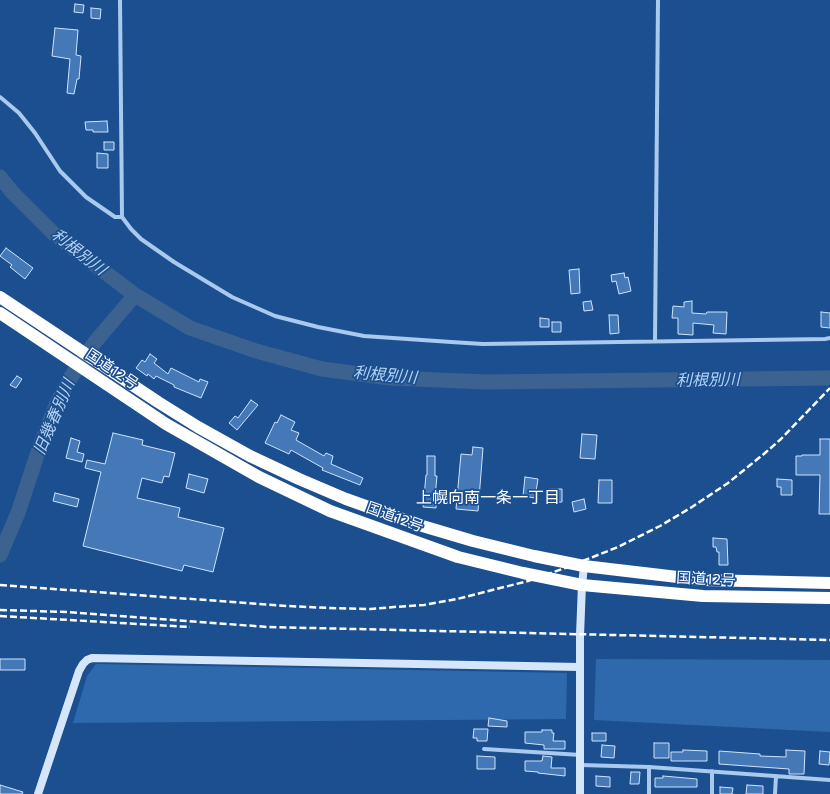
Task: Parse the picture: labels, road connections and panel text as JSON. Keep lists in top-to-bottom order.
{
  "streets": {
    "highway": ["国道12号"]
  },
  "districts": ["上幌向南一条一丁目"],
  "water": ["利根別川", "旧幾春別川"]
}
